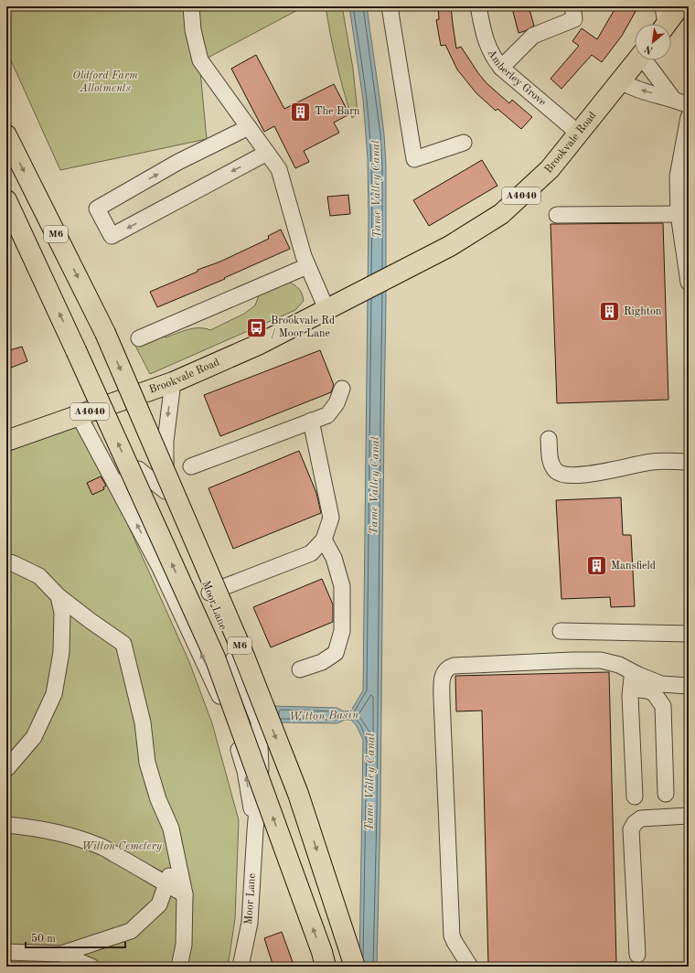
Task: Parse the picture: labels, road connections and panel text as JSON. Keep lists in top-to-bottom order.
{
  "streets": {
    "main road": ["Brookvale Road", "A4040", "M6"],
    "street": ["Amberley Grove", "Moor Lane"]
  },
  "crossings": [
    ["Amberley Grove", "Brookvale Road"],
    ["Brookvale Road", "Moor Lane"]
  ],
  "water": ["Tame Valley Canal", "Witton Basin"],
  "parks": ["Oldford Farm Allotments", "Witton Cemetery"],
  "places": {
    "building": ["The Barn", "Righton", "Mansfield"],
    "bus stop": ["Brookvale Rd / Moor Lane"]
  },
  "scale_bar": "50 m",
  "north": "bottom left"
}
